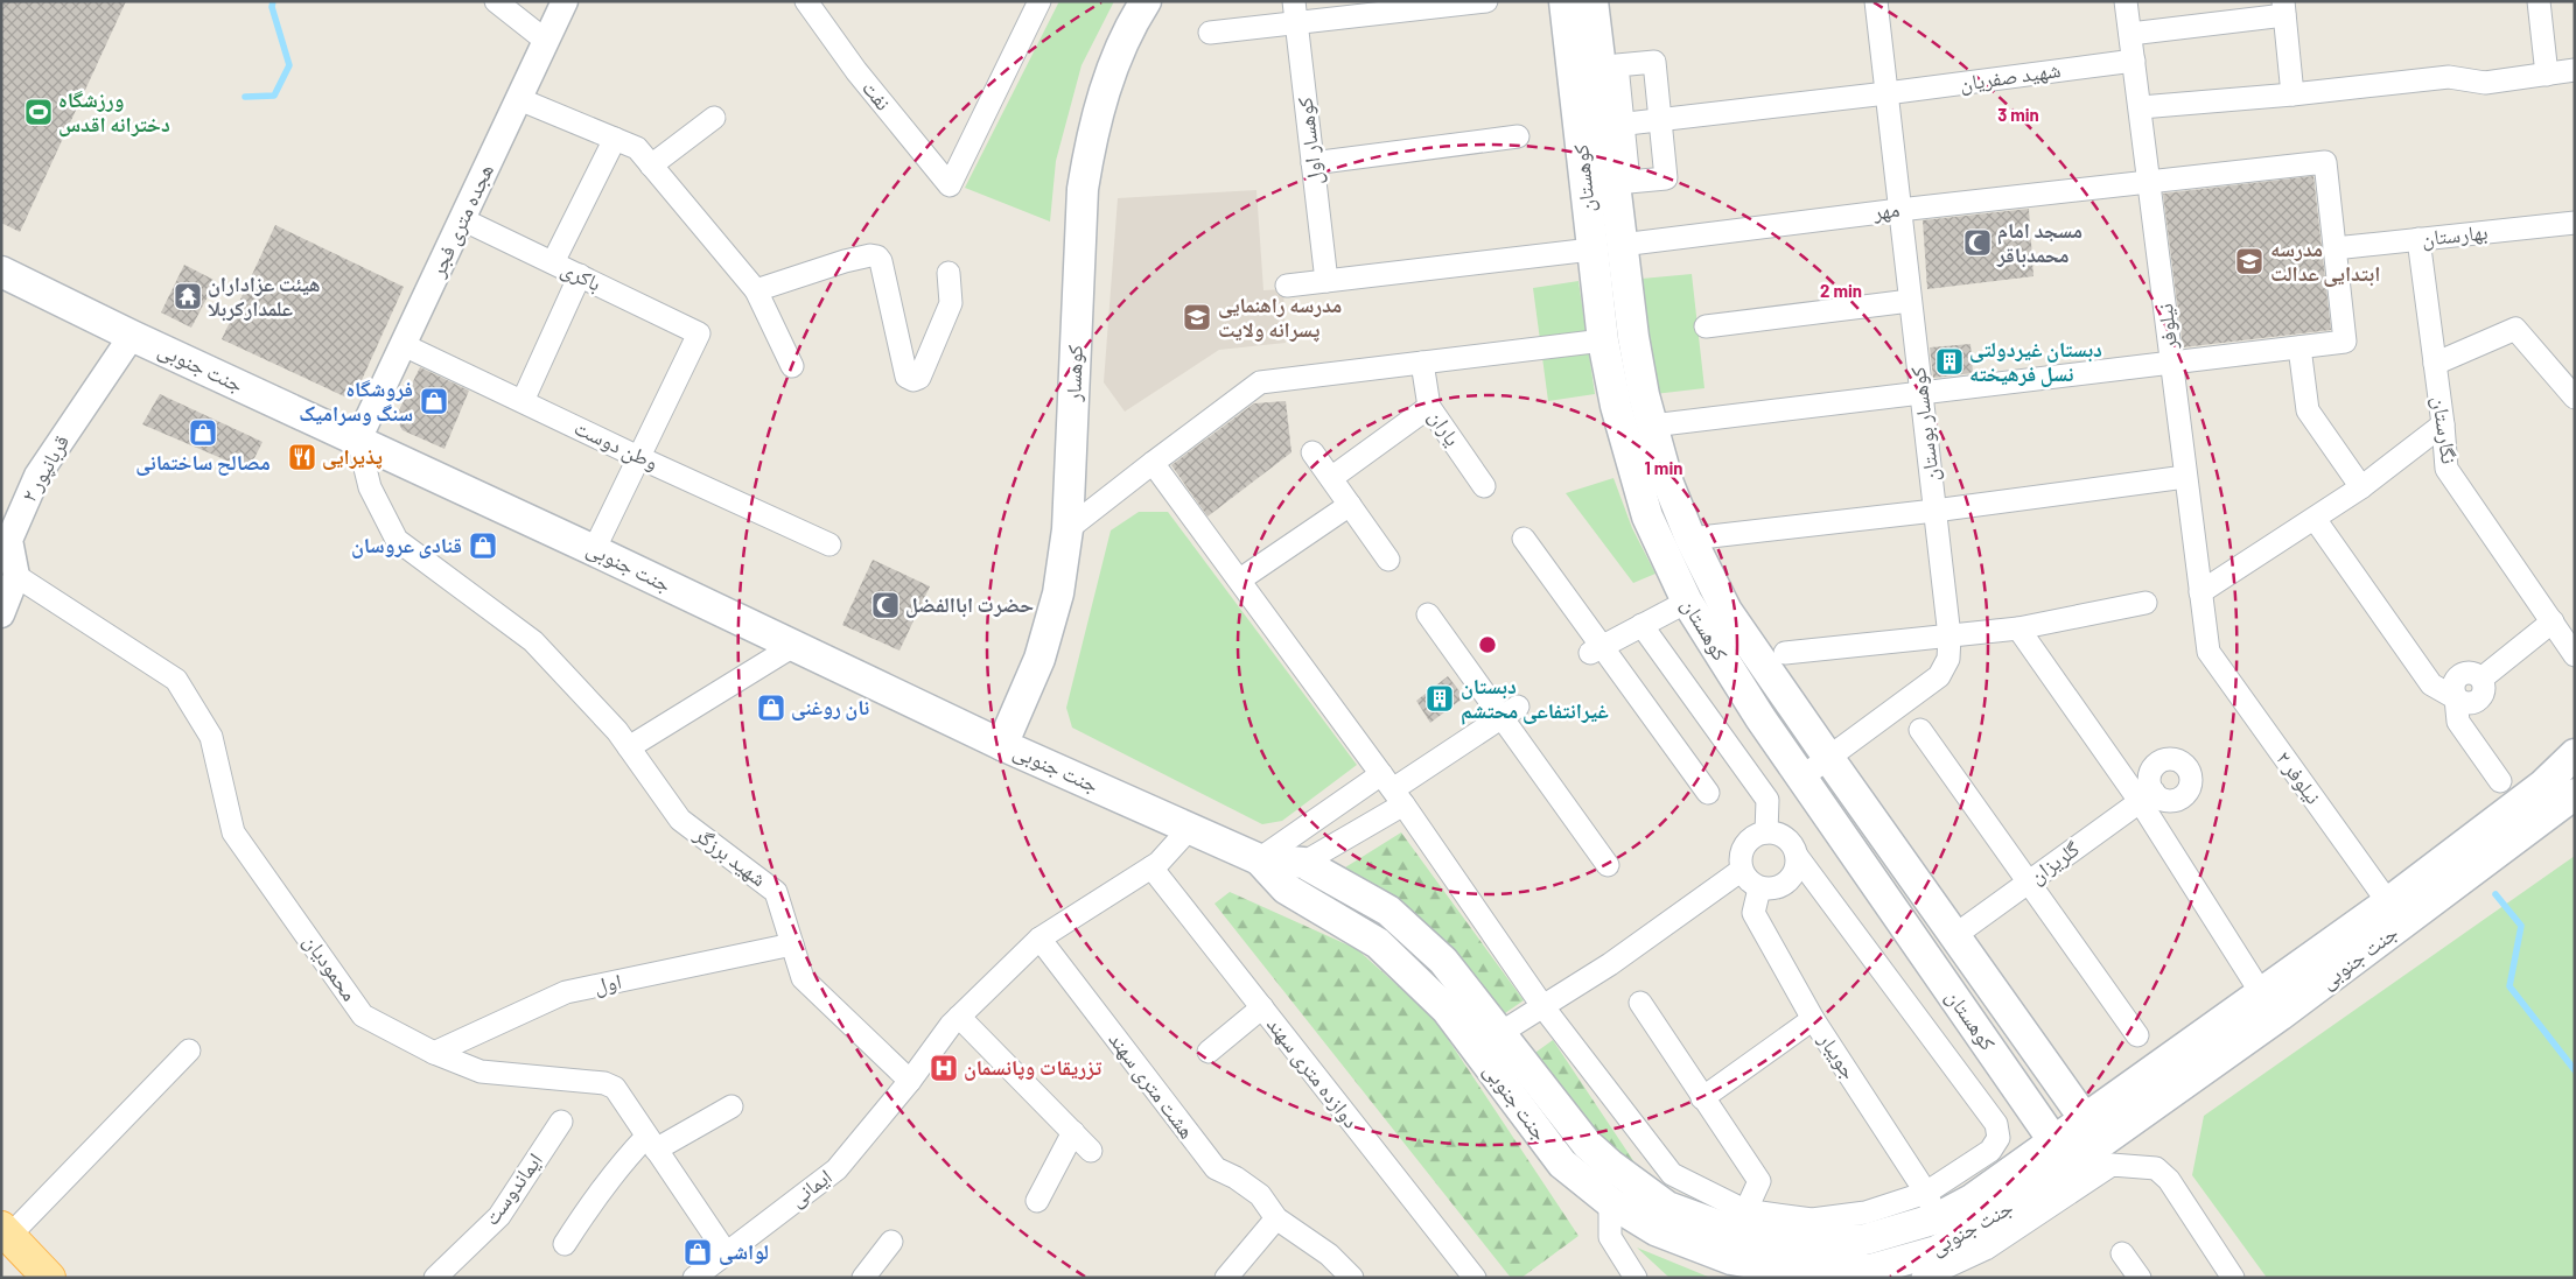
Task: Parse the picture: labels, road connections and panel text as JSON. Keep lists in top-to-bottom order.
{
  "streets": {
    "main road": ["کوهستان", "جنت جنوبی", "کوهسار"],
    "street": [
      "شهید صفریان",
      "نفت",
      "کوهسار اول",
      "مهر",
      "هجده متری فجر",
      "بهارستان",
      "باکری",
      "نیلوفر",
      "کوهسار بوستان",
      "یاران",
      "نگارستان",
      "وطن دوست",
      "قربانپور ۲",
      "نیلوفر ۲",
      "شهید برزگر",
      "گلریزان",
      "محمودیان",
      "اول",
      "جویبار",
      "دوازده متری سهند",
      "هشت متری سهند",
      "ایمانی",
      "ایماندوست"
    ]
  },
  "crossings": [
    ["شهید صفریان", "کوهستان"],
    ["شهید صفریان", "نیلوفر"],
    ["شهید صفریان", "کوهسار بوستان"],
    ["کوهستان", "مهر"],
    ["کوهستان", "جنت جنوبی"],
    ["کوهستان", "کوهسار بوستان"],
    ["کوهستان", "گلریزان"],
    ["مهر", "بهارستان"],
    ["مهر", "نیلوفر"],
    ["مهر", "کوهسار بوستان"],
    ["هجده متری فجر", "باکری"],
    ["هجده متری فجر", "جنت جنوبی"],
    ["هجده متری فجر", "وطن دوست"],
    ["هجده متری فجر", "شهید برزگر"],
    ["بهارستان", "نگارستان"],
    ["باکری", "وطن دوست"],
    ["نیلوفر", "نیلوفر ۲"],
    ["جنت جنوبی", "کوهسار"],
    ["جنت جنوبی", "قربانپور ۲"],
    ["جنت جنوبی", "نیلوفر ۲"],
    ["جنت جنوبی", "شهید برزگر"],
    ["جنت جنوبی", "جویبار"],
    ["قربانپور ۲", "محمودیان"],
    ["شهید برزگر", "اول"],
    ["شهید برزگر", "ایمانی"],
    ["محمودیان", "اول"],
    ["محمودیان", "ایمانی"]
  ],
  "places": {
    "sports": ["ورزشگاه دخترانه اقدس"],
    "mosque": ["مسجد امام محمدباقر", "حضرت اباالفضل"],
    "school or university": ["مدرسه ابتدایی عدالت", "مدرسه راهنمایی پسرانه ولایت"],
    "temple": ["هیئت عزاداران علمدارکربلا"],
    "building": ["دبستان غیردولتی نسل فرهیخته", "دبستان غیرانتفاعی محتشم"],
    "shop": [
      "فروشگاه سنگ وسرامیک",
      "مصالح ساختمانی",
      "قنادی عروسان",
      "نان روغنی",
      "لواشی"
    ],
    "restaurant": ["پذیرایی"],
    "hospital": ["تزریقات وپانسمان"]
  },
  "rings": ["3 min", "2 min", "1 min"]
}
